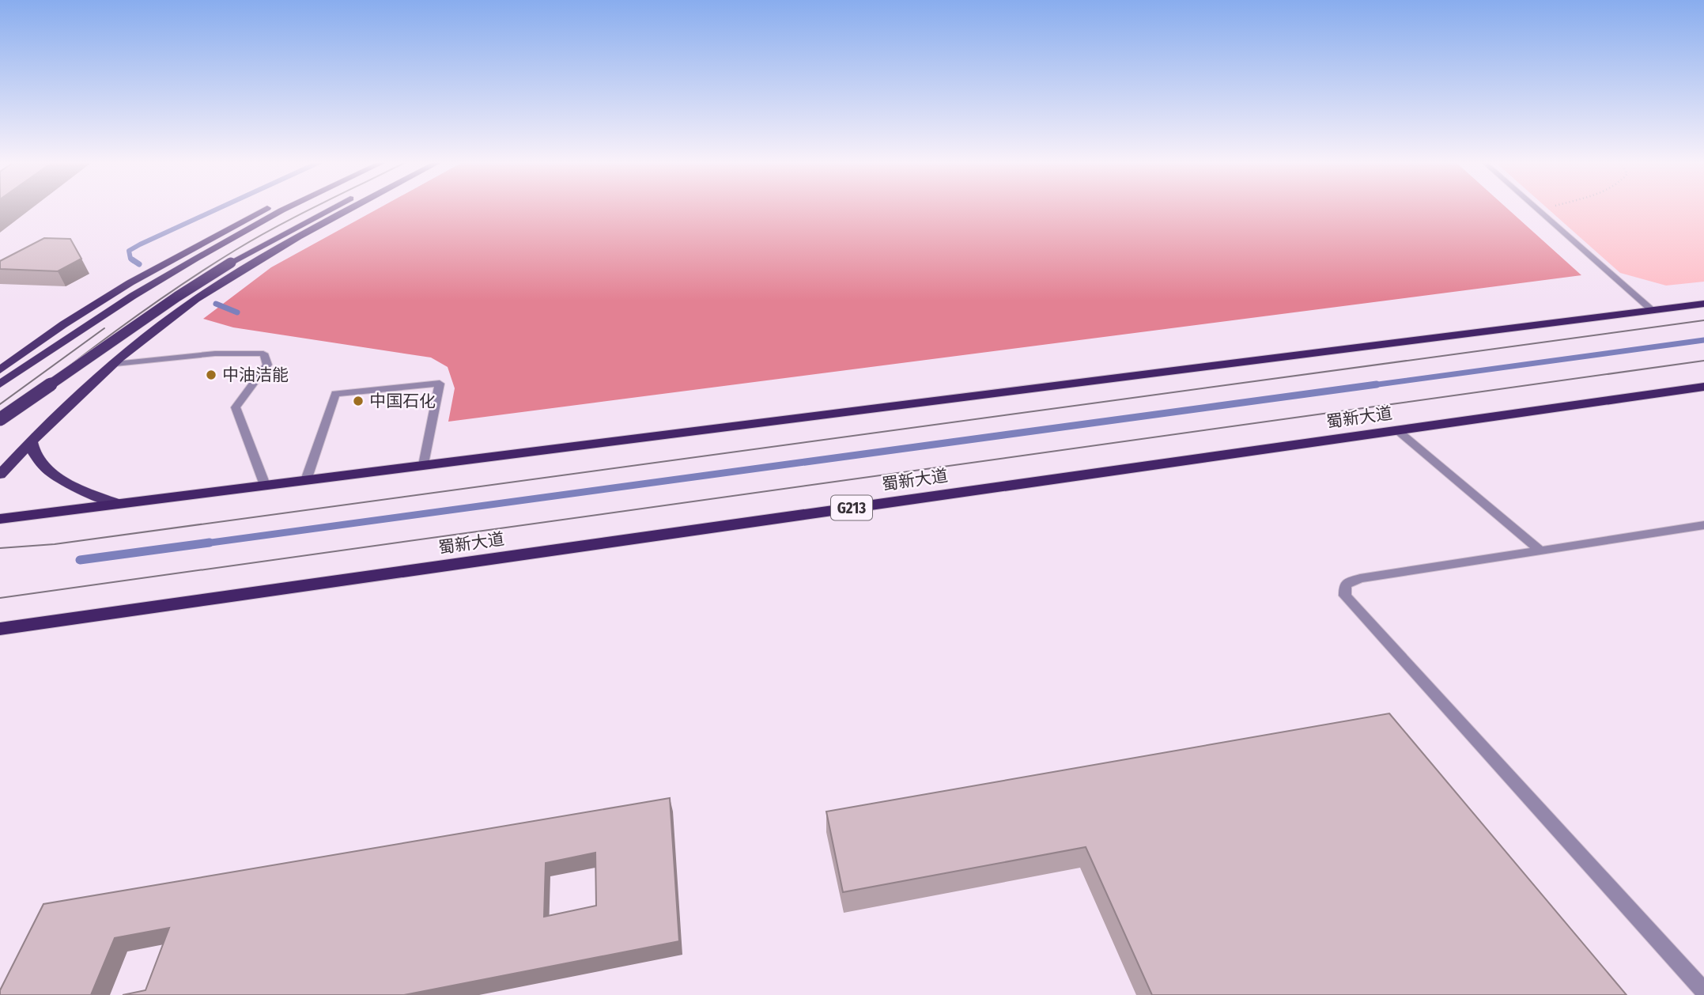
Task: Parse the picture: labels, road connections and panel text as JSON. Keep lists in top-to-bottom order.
{
  "streets": {
    "highway": ["蜀新大道", "G213"]
  },
  "places": ["中油洁能", "中国石化"]
}
